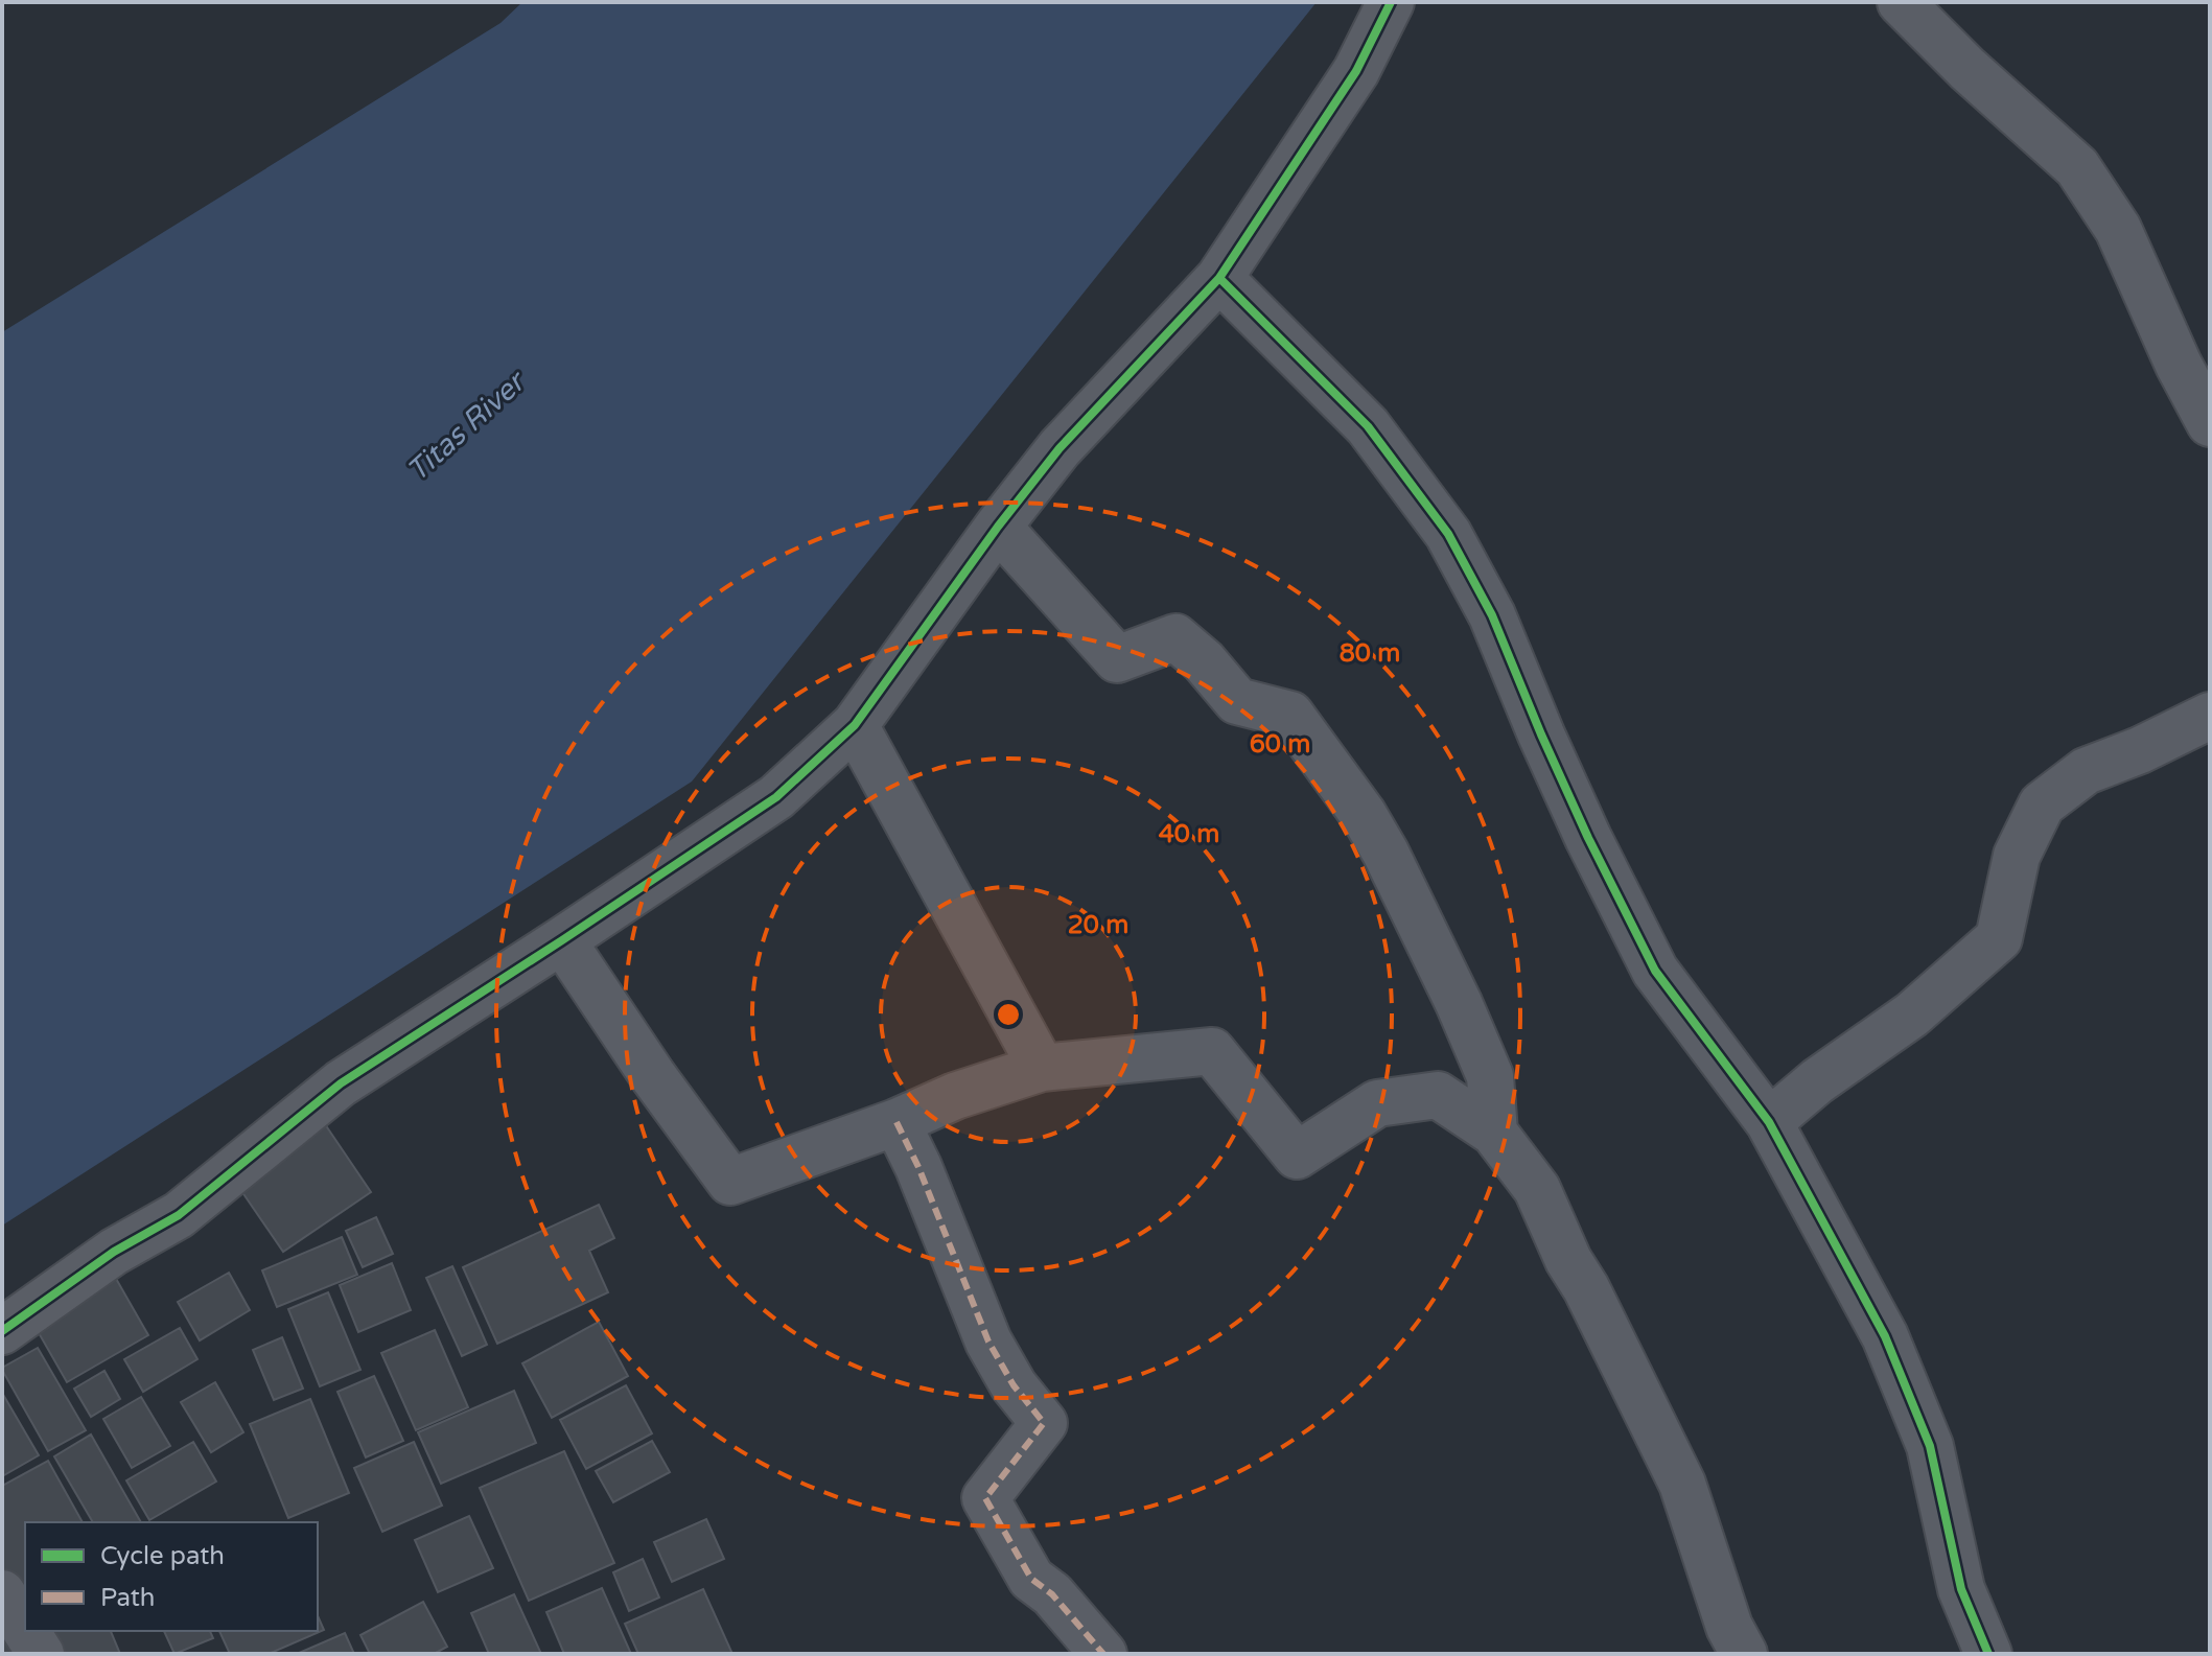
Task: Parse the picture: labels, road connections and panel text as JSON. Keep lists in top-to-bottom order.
{
  "water": ["Titas River"],
  "legend": ["Cycle path", "Path"],
  "rings": [
    "80 m",
    "60 m",
    "40 m",
    "20 m"
  ]
}
